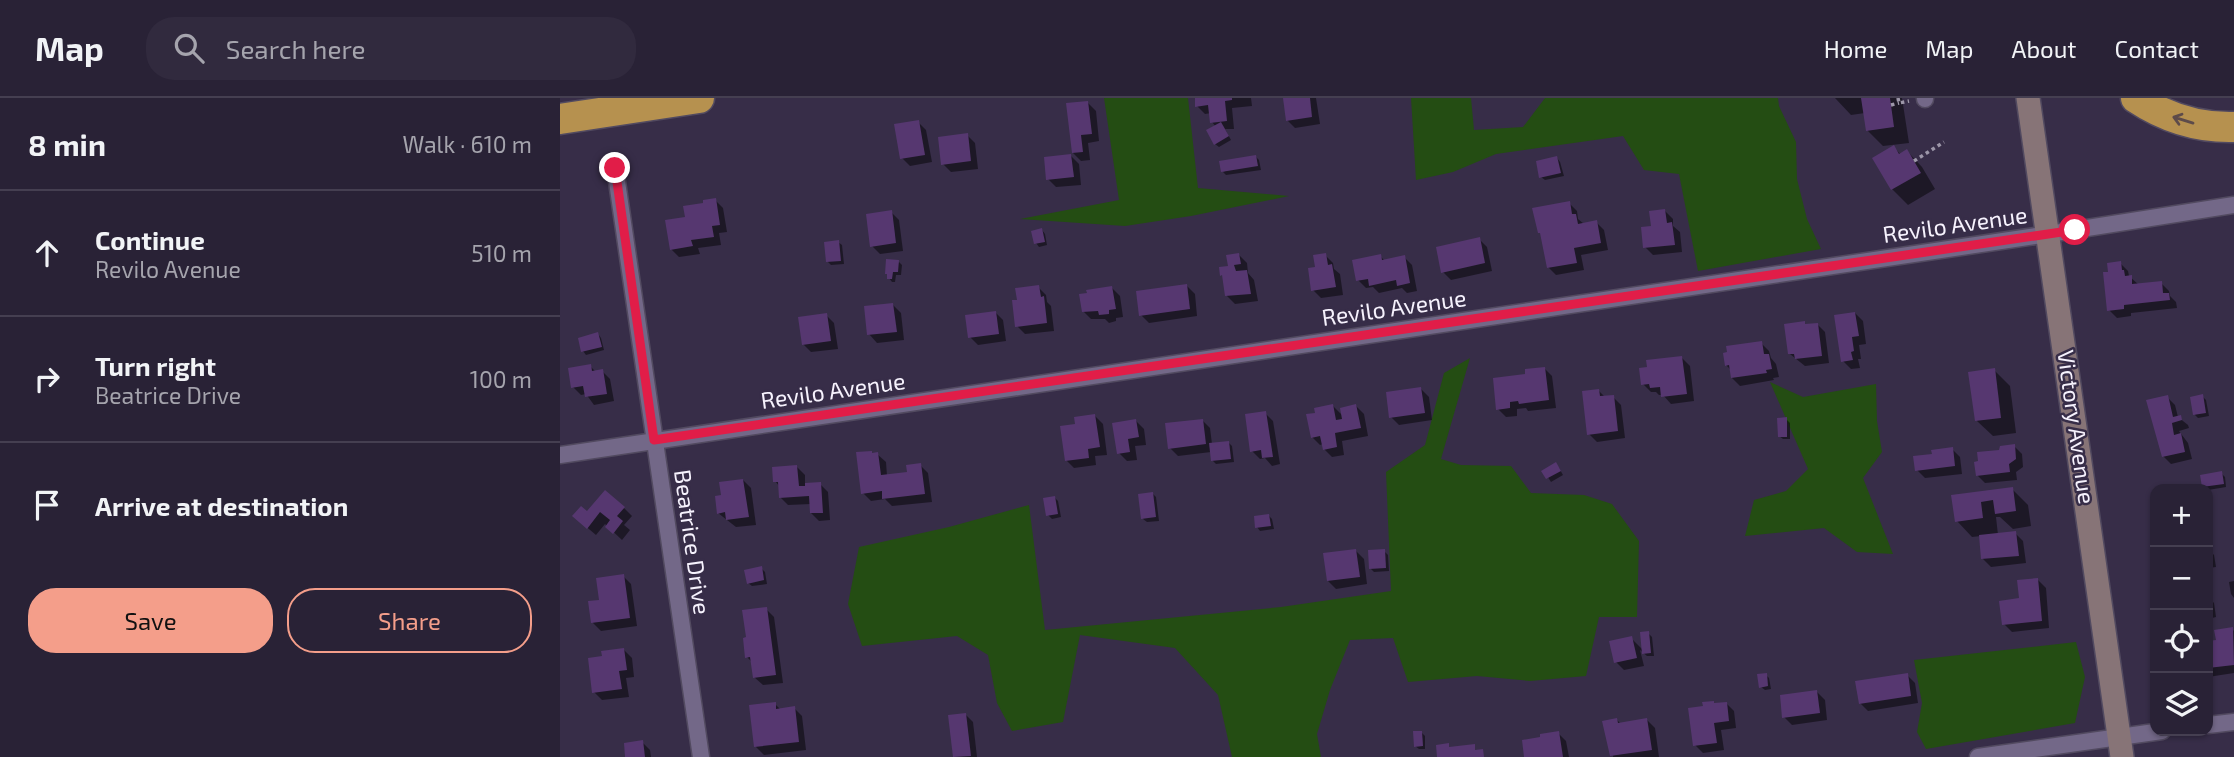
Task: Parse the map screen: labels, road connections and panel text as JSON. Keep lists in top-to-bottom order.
{
  "streets": {
    "street": ["Revilo Avenue", "Victory Avenue", "Beatrice Drive"]
  },
  "crossings": [
    ["Revilo Avenue", "Victory Avenue"],
    ["Revilo Avenue", "Beatrice Drive"]
  ],
  "page": {
    "header": "Map",
    "search": "Search here",
    "nav": [
      "Home",
      "Map",
      "About",
      "Contact"
    ],
    "heading": ["8 min", "Walk · 610 m"],
    "list": [
      ["Continue", "Revilo Avenue", "510 m"],
      ["Turn right", "Beatrice Drive", "100 m"],
      "Arrive at destination"
    ],
    "map_buttons": ["+", "−"],
    "buttons": ["Save", "Share"]
  }
}
